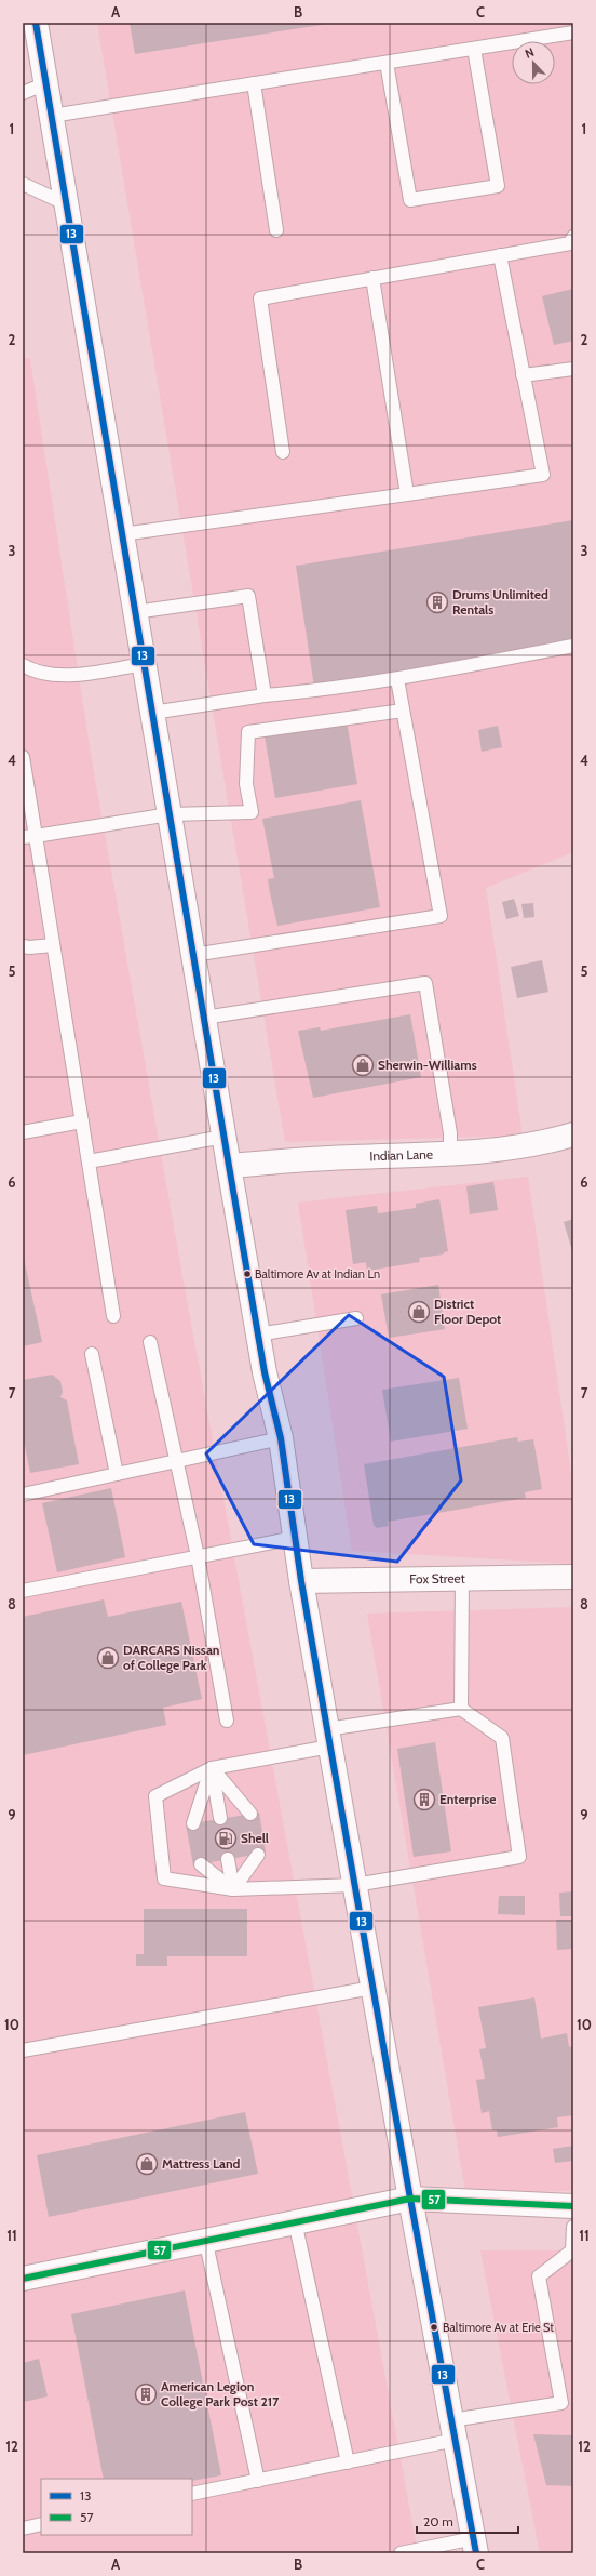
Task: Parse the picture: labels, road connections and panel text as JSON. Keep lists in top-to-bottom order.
{
  "streets": {
    "main road": ["Indian Lane", "Fox Street"]
  },
  "places": {
    "building": ["Drums Unlimited Rentals", "Enterprise", "American Legion College Park Post 217"],
    "shop": [
      "Sherwin-Williams",
      "District Floor Depot",
      "DARCARS Nissan of College Park",
      "Mattress Land"
    ],
    "other": ["Baltimore Av at Indian Ln", "Baltimore Av at Erie St"],
    "fuel station": ["Shell"]
  },
  "lines": ["transit line 13", "transit line 57"],
  "legend": ["13", "57"],
  "scale_bar": "20 m",
  "north": "top",
  "grid": {
    "columns": ["A", "B", "C"],
    "rows": [
      "1",
      "2",
      "3",
      "4",
      "5",
      "6",
      "7",
      "8",
      "9",
      "10",
      "11",
      "12"
    ]
  }
}
